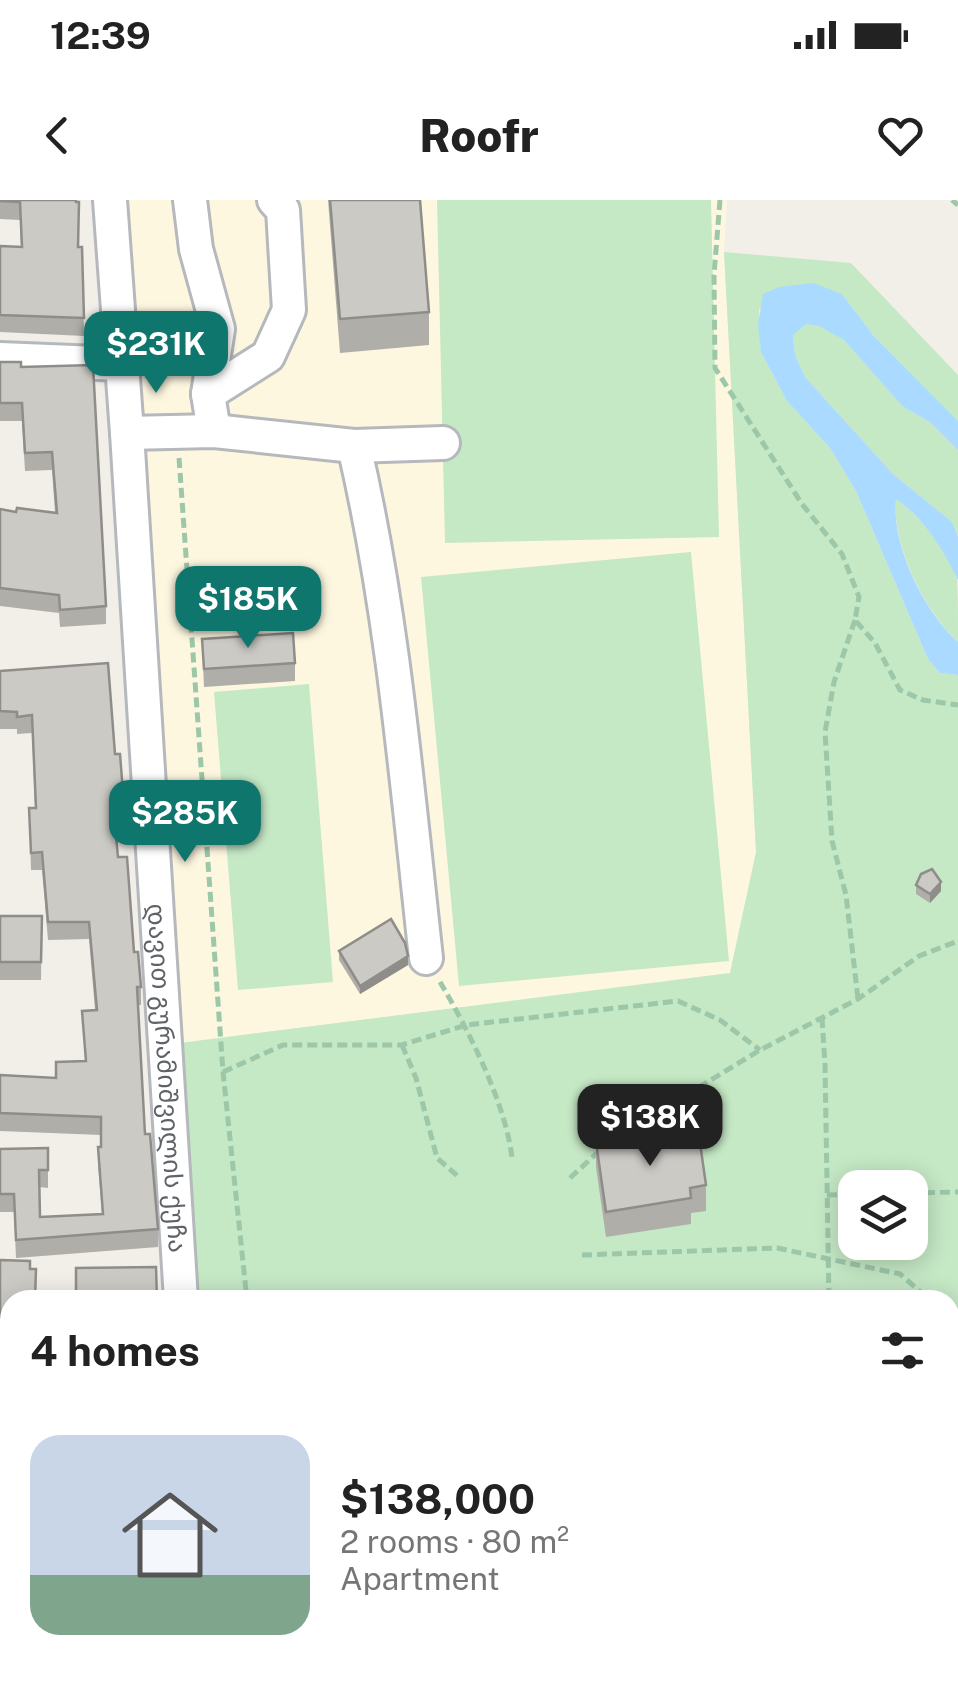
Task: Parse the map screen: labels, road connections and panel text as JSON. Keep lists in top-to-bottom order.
{
  "streets": {
    "street": ["დავით გურამიშვილის ქუჩა"]
  },
  "page": {
    "status": "12:39",
    "header": "Roofr",
    "price": [
      "$231K",
      "$185K",
      "$285K",
      "$138K"
    ],
    "heading": "4 homes",
    "list": [
      {
        "name": "$138,000",
        "note": "2 rooms · 80 m² · Apartment"
      }
    ]
  }
}
